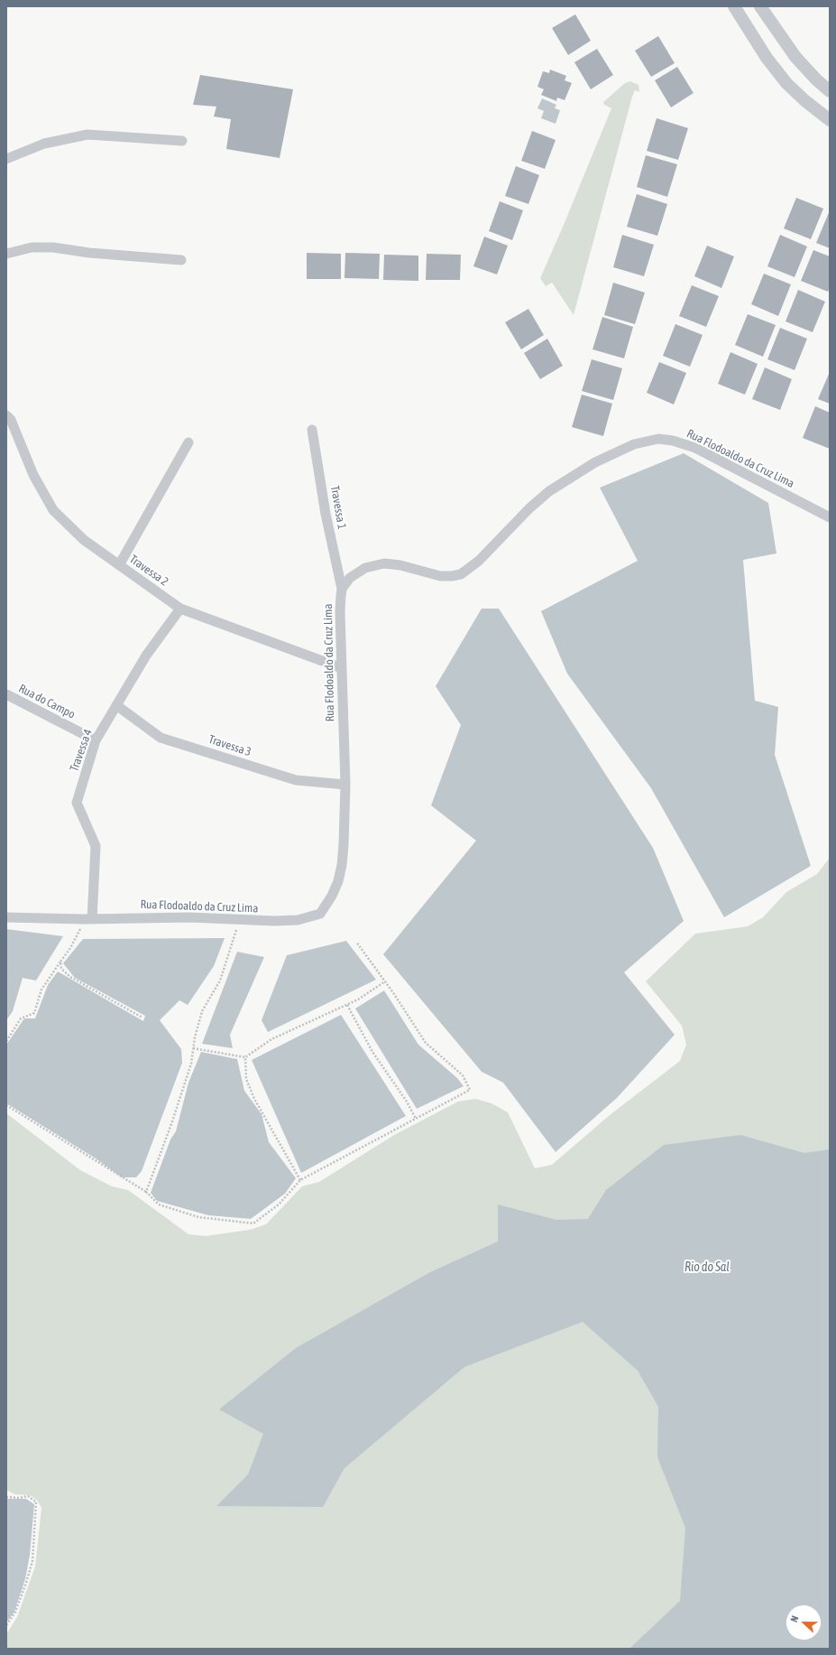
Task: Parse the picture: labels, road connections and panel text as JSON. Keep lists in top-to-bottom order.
{
  "streets": {
    "street": [
      "Rua Flodoaldo da Cruz Lima",
      "Travessa 1",
      "Travessa 2",
      "Rua do Campo",
      "Travessa 3",
      "Travessa 4"
    ]
  },
  "crossings": [
    ["Rua Flodoaldo da Cruz Lima", "Travessa 1"],
    ["Rua Flodoaldo da Cruz Lima", "Travessa 2"],
    ["Rua Flodoaldo da Cruz Lima", "Travessa 3"],
    ["Rua Flodoaldo da Cruz Lima", "Travessa 4"],
    ["Travessa 2", "Travessa 4"],
    ["Rua do Campo", "Travessa 4"],
    ["Travessa 3", "Travessa 4"]
  ],
  "water": ["Rio do Sal"],
  "north": "left"
}
